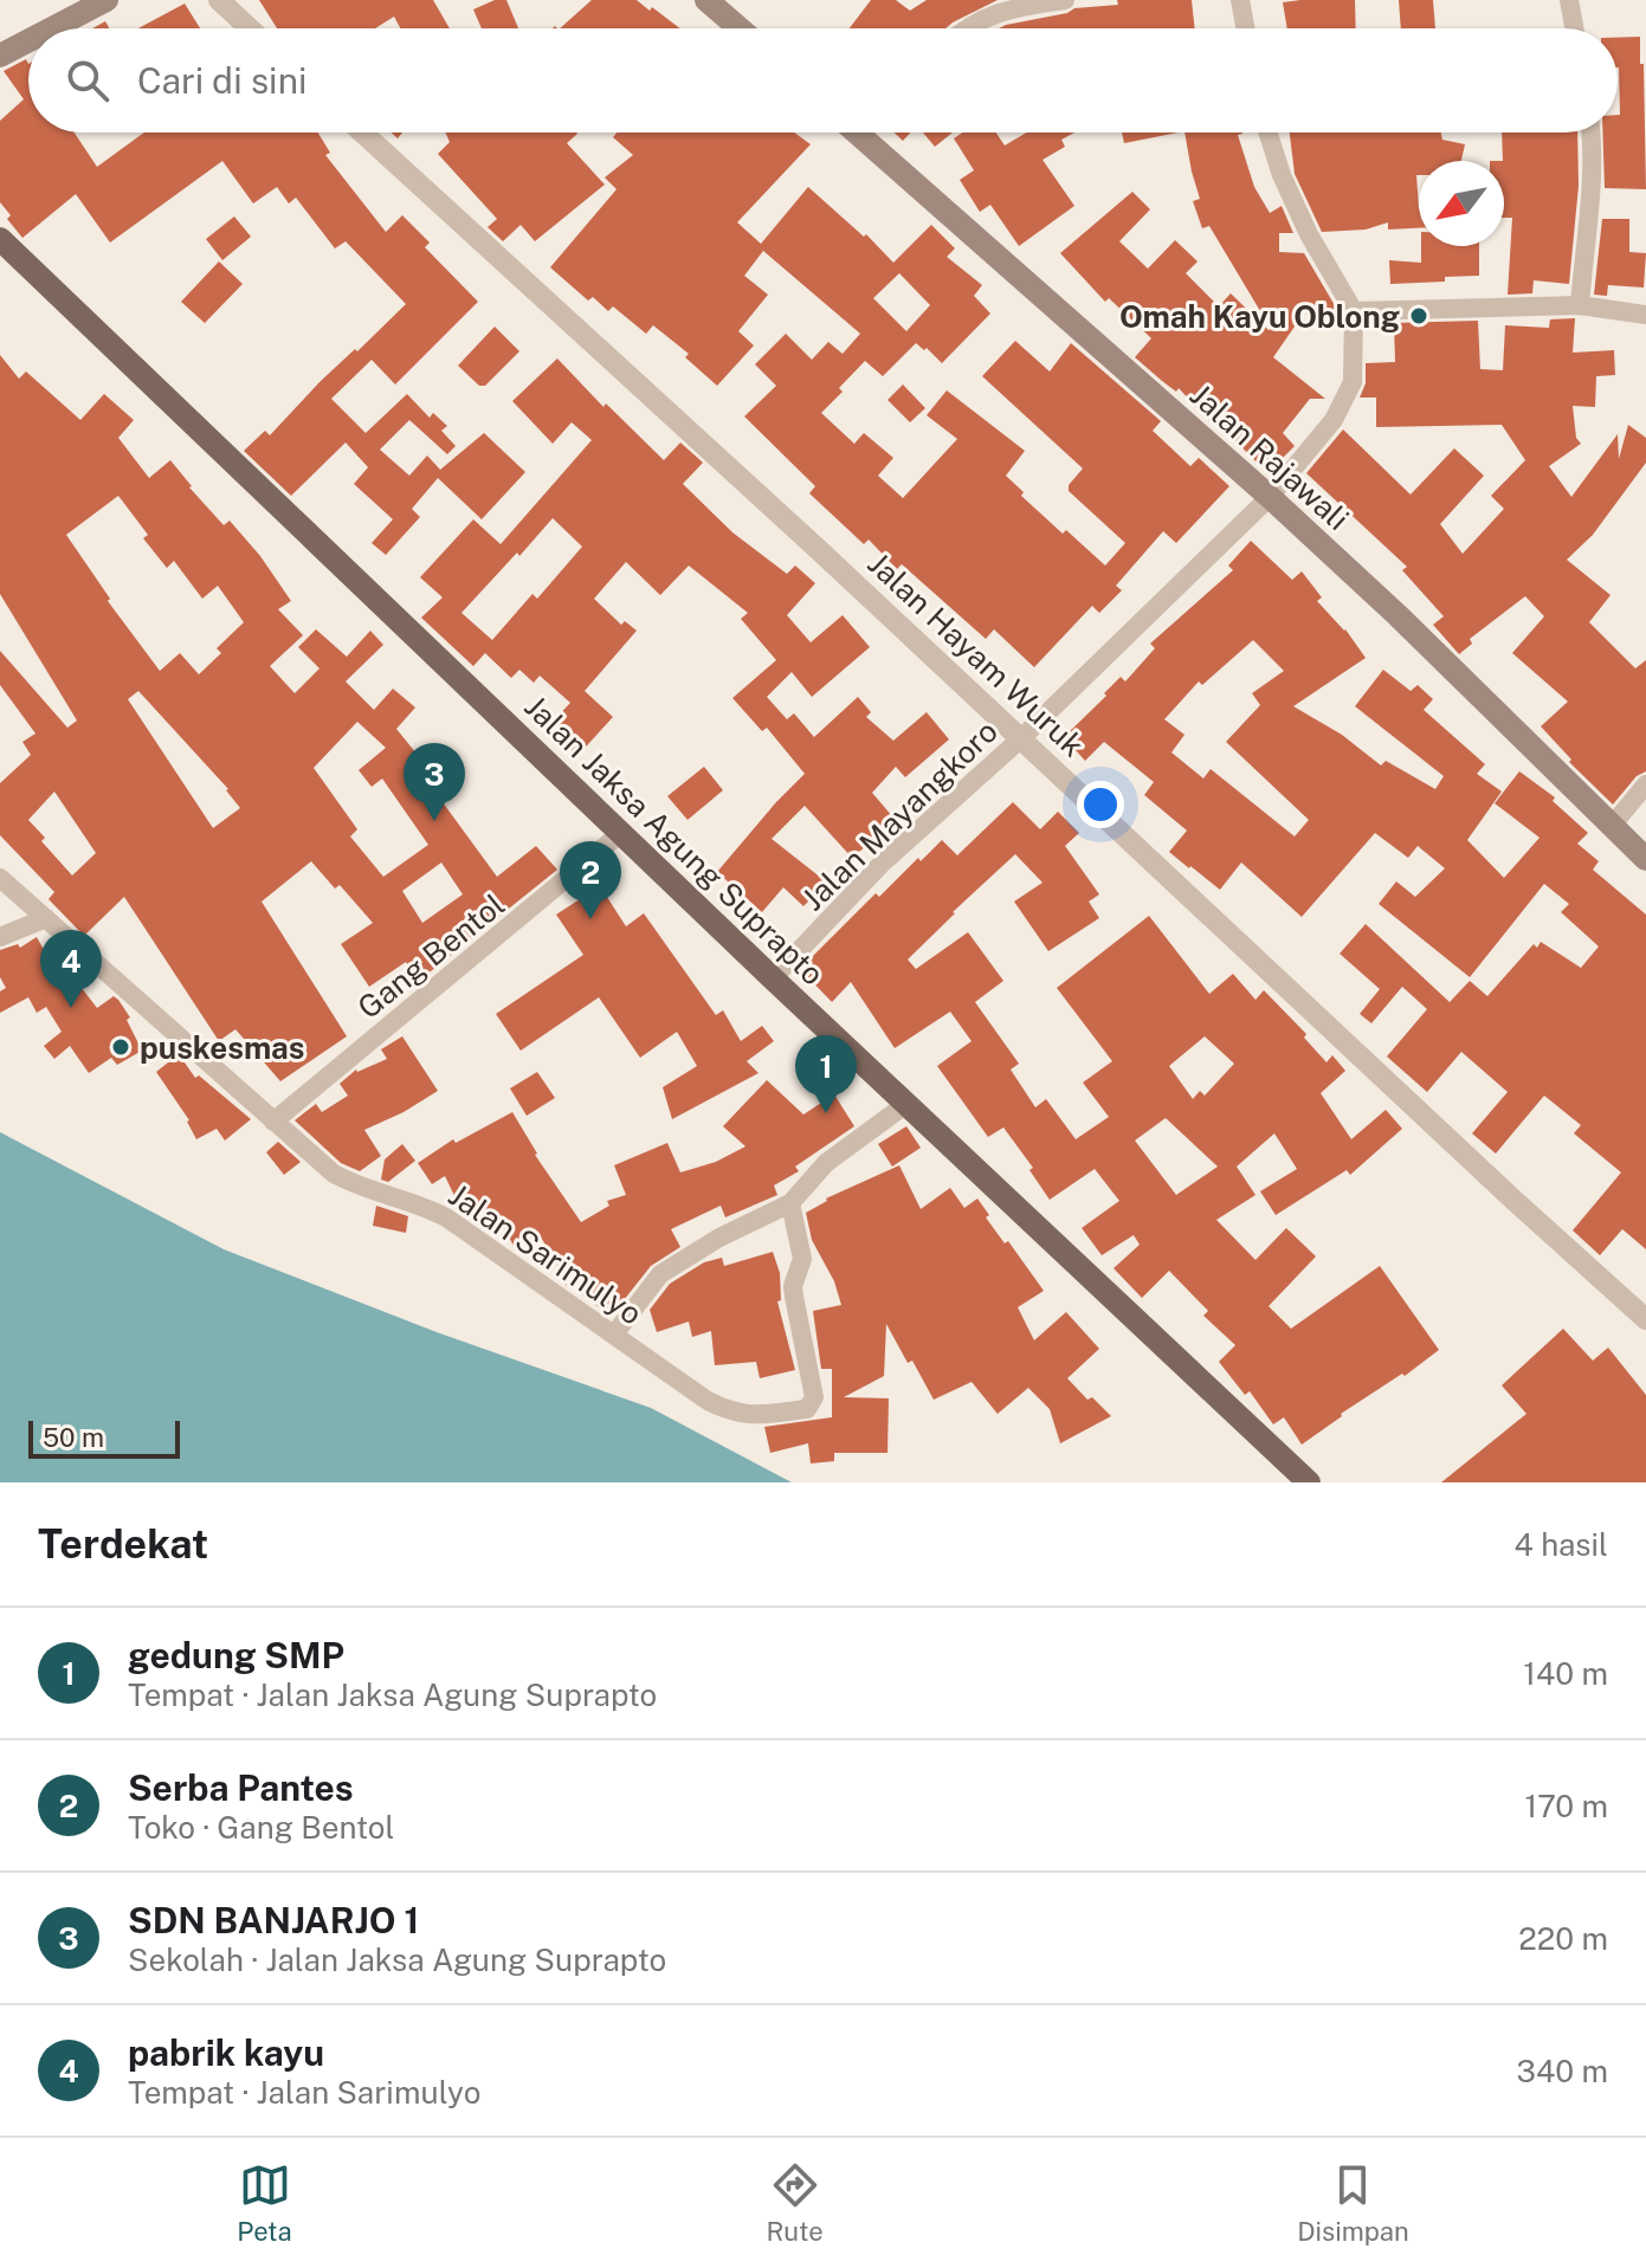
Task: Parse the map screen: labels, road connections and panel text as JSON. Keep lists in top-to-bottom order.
{
  "streets": {
    "main road": ["Jalan Rajawali", "Jalan Jaksa Agung Suprapto"],
    "street": [
      "Jalan Hayam Wuruk",
      "Jalan Mayangkoro",
      "Gang Bentol",
      "Jalan Sarimulyo"
    ]
  },
  "crossings": [
    ["Jalan Rajawali", "Jalan Mayangkoro"],
    ["Jalan Hayam Wuruk", "Jalan Mayangkoro"],
    ["Jalan Mayangkoro", "Jalan Jaksa Agung Suprapto"],
    ["Jalan Jaksa Agung Suprapto", "Gang Bentol"],
    ["Gang Bentol", "Jalan Sarimulyo"]
  ],
  "places": ["Omah Kayu Oblong", "puskesmas"],
  "scale_bar": "50 m",
  "north": "bottom left",
  "page": {
    "search": "Cari di sini",
    "pins": [
      "3",
      "2",
      "4",
      "1"
    ],
    "scale": "50 m",
    "heading": ["Terdekat", "4 hasil"],
    "list": [
      {
        "mark": "1",
        "name": "gedung SMP",
        "note": "Tempat · Jalan Jaksa Agung Suprapto",
        "value": "140 m"
      },
      {
        "mark": "2",
        "name": "Serba Pantes",
        "note": "Toko · Gang Bentol",
        "value": "170 m"
      },
      {
        "mark": "3",
        "name": "SDN BANJARJO 1",
        "note": "Sekolah · Jalan Jaksa Agung Suprapto",
        "value": "220 m"
      },
      {
        "mark": "4",
        "name": "pabrik kayu",
        "note": "Tempat · Jalan Sarimulyo",
        "value": "340 m"
      }
    ],
    "nav": ["Peta", "Rute", "Disimpan"]
  }
}
